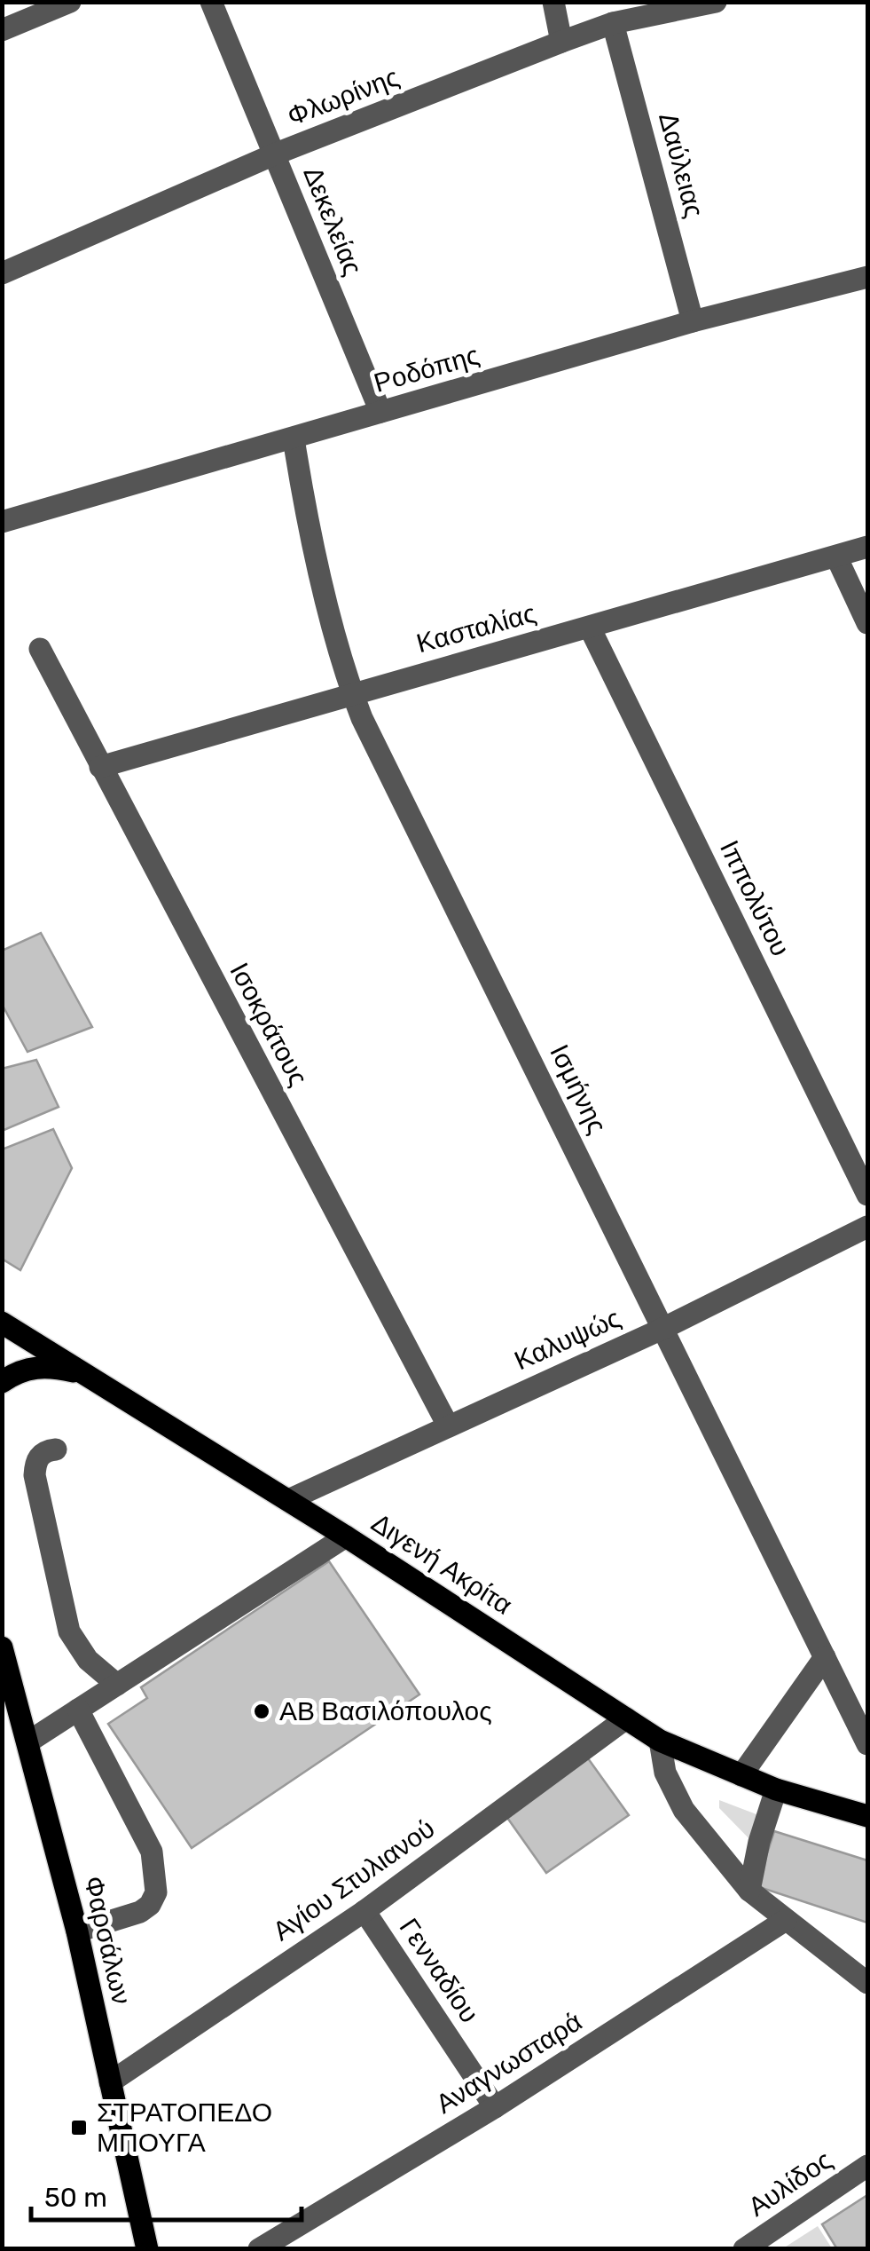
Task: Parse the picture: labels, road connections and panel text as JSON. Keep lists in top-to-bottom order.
{
  "streets": {
    "main road": ["Διγενή Ακρίτα", "Φαρσάλων"],
    "street": [
      "Φλωρίνης",
      "Δαύλειας",
      "Δεκελείας",
      "Ροδόπης",
      "Κασταλίας",
      "Ιππολύτου",
      "Ισοκράτους",
      "Ισμήνης",
      "Καλυψώς",
      "Αγίου Στυλιανού",
      "Γενναδίου",
      "Αναγνωσταρά",
      "Αυλίδος"
    ]
  },
  "crossings": [
    ["Φλωρίνης", "Δαύλειας"],
    ["Φλωρίνης", "Δεκελείας"],
    ["Δαύλειας", "Ροδόπης"],
    ["Δεκελείας", "Ροδόπης"],
    ["Ροδόπης", "Ισμήνης"],
    ["Κασταλίας", "Ιππολύτου"],
    ["Κασταλίας", "Ισοκράτους"],
    ["Κασταλίας", "Ισμήνης"],
    ["Ισοκράτους", "Καλυψώς"],
    ["Ισμήνης", "Καλυψώς"],
    ["Καλυψώς", "Διγενή Ακρίτα"],
    ["Διγενή Ακρίτα", "Αγίου Στυλιανού"],
    ["Αγίου Στυλιανού", "Φαρσάλων"],
    ["Αγίου Στυλιανού", "Γενναδίου"],
    ["Γενναδίου", "Αναγνωσταρά"]
  ],
  "places": {
    "other": ["ΑΒ Βασιλόπουλος"],
    "transit": ["ΣΤΡΑΤΟΠΕΔΟ ΜΠΟΥΓΑ"]
  },
  "scale_bar": "50 m"
}
